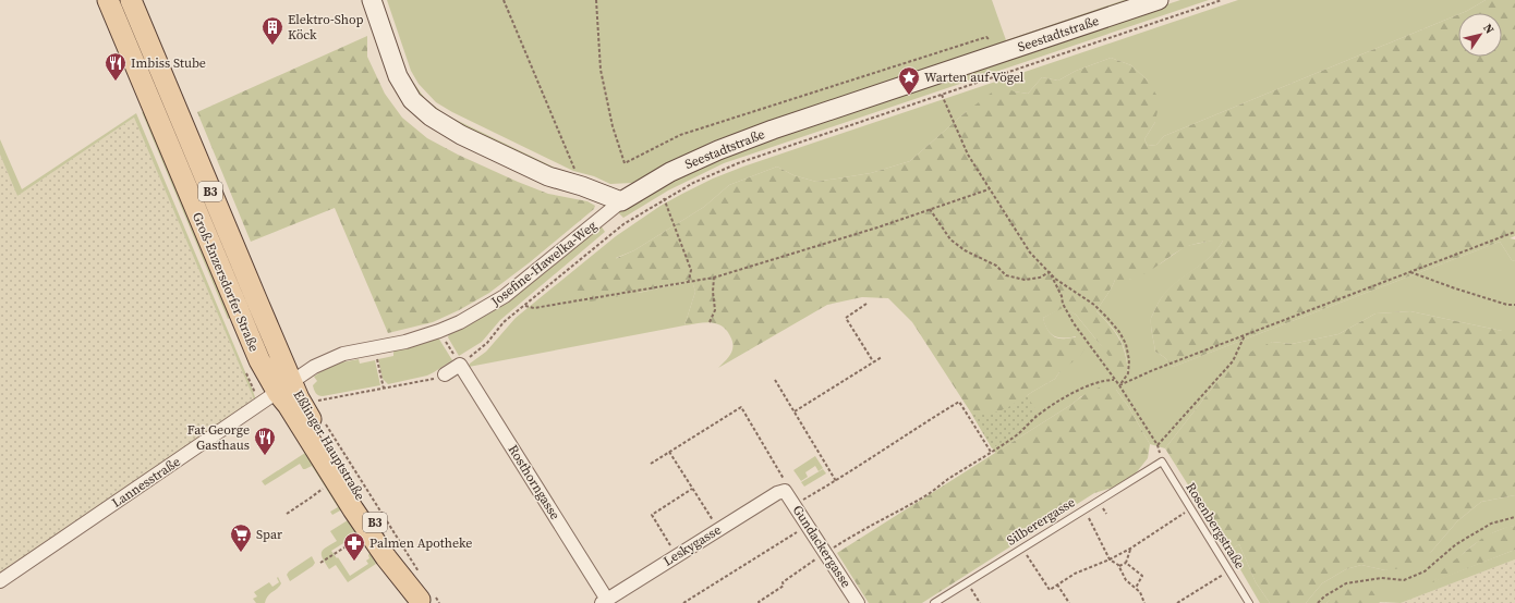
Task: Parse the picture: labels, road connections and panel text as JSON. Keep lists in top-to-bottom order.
{
  "streets": {
    "main road": ["B3", "Groß-Enzersdorfer Straße", "Eßlinger Hauptstraße"],
    "street": [
      "Seestadtstraße",
      "Josefine-Hawelka-Weg",
      "Lannesstraße",
      "Rosthorngasse",
      "Leskygasse",
      "Gundackergasse"
    ],
    "lane": ["Silberergasse", "Rosenbergstraße"]
  },
  "crossings": [
    ["Seestadtstraße", "Josefine-Hawelka-Weg"],
    ["Josefine-Hawelka-Weg", "Groß-Enzersdorfer Straße"],
    ["Josefine-Hawelka-Weg", "Eßlinger Hauptstraße"],
    ["Josefine-Hawelka-Weg", "Lannesstraße"],
    ["Groß-Enzersdorfer Straße", "Eßlinger Hauptstraße"],
    ["Groß-Enzersdorfer Straße", "Lannesstraße"],
    ["Eßlinger Hauptstraße", "Lannesstraße"],
    ["Rosthorngasse", "Leskygasse"],
    ["Silberergasse", "Rosenbergstraße"],
    ["Leskygasse", "Gundackergasse"]
  ],
  "places": {
    "building": ["Elektro-Shop Köck"],
    "restaurant": ["Imbiss Stube", "Fat George Gasthaus"],
    "place": ["Warten auf Vögel"],
    "supermarket": ["Spar"],
    "pharmacy": ["Palmen Apotheke"]
  },
  "north": "top right"
}
